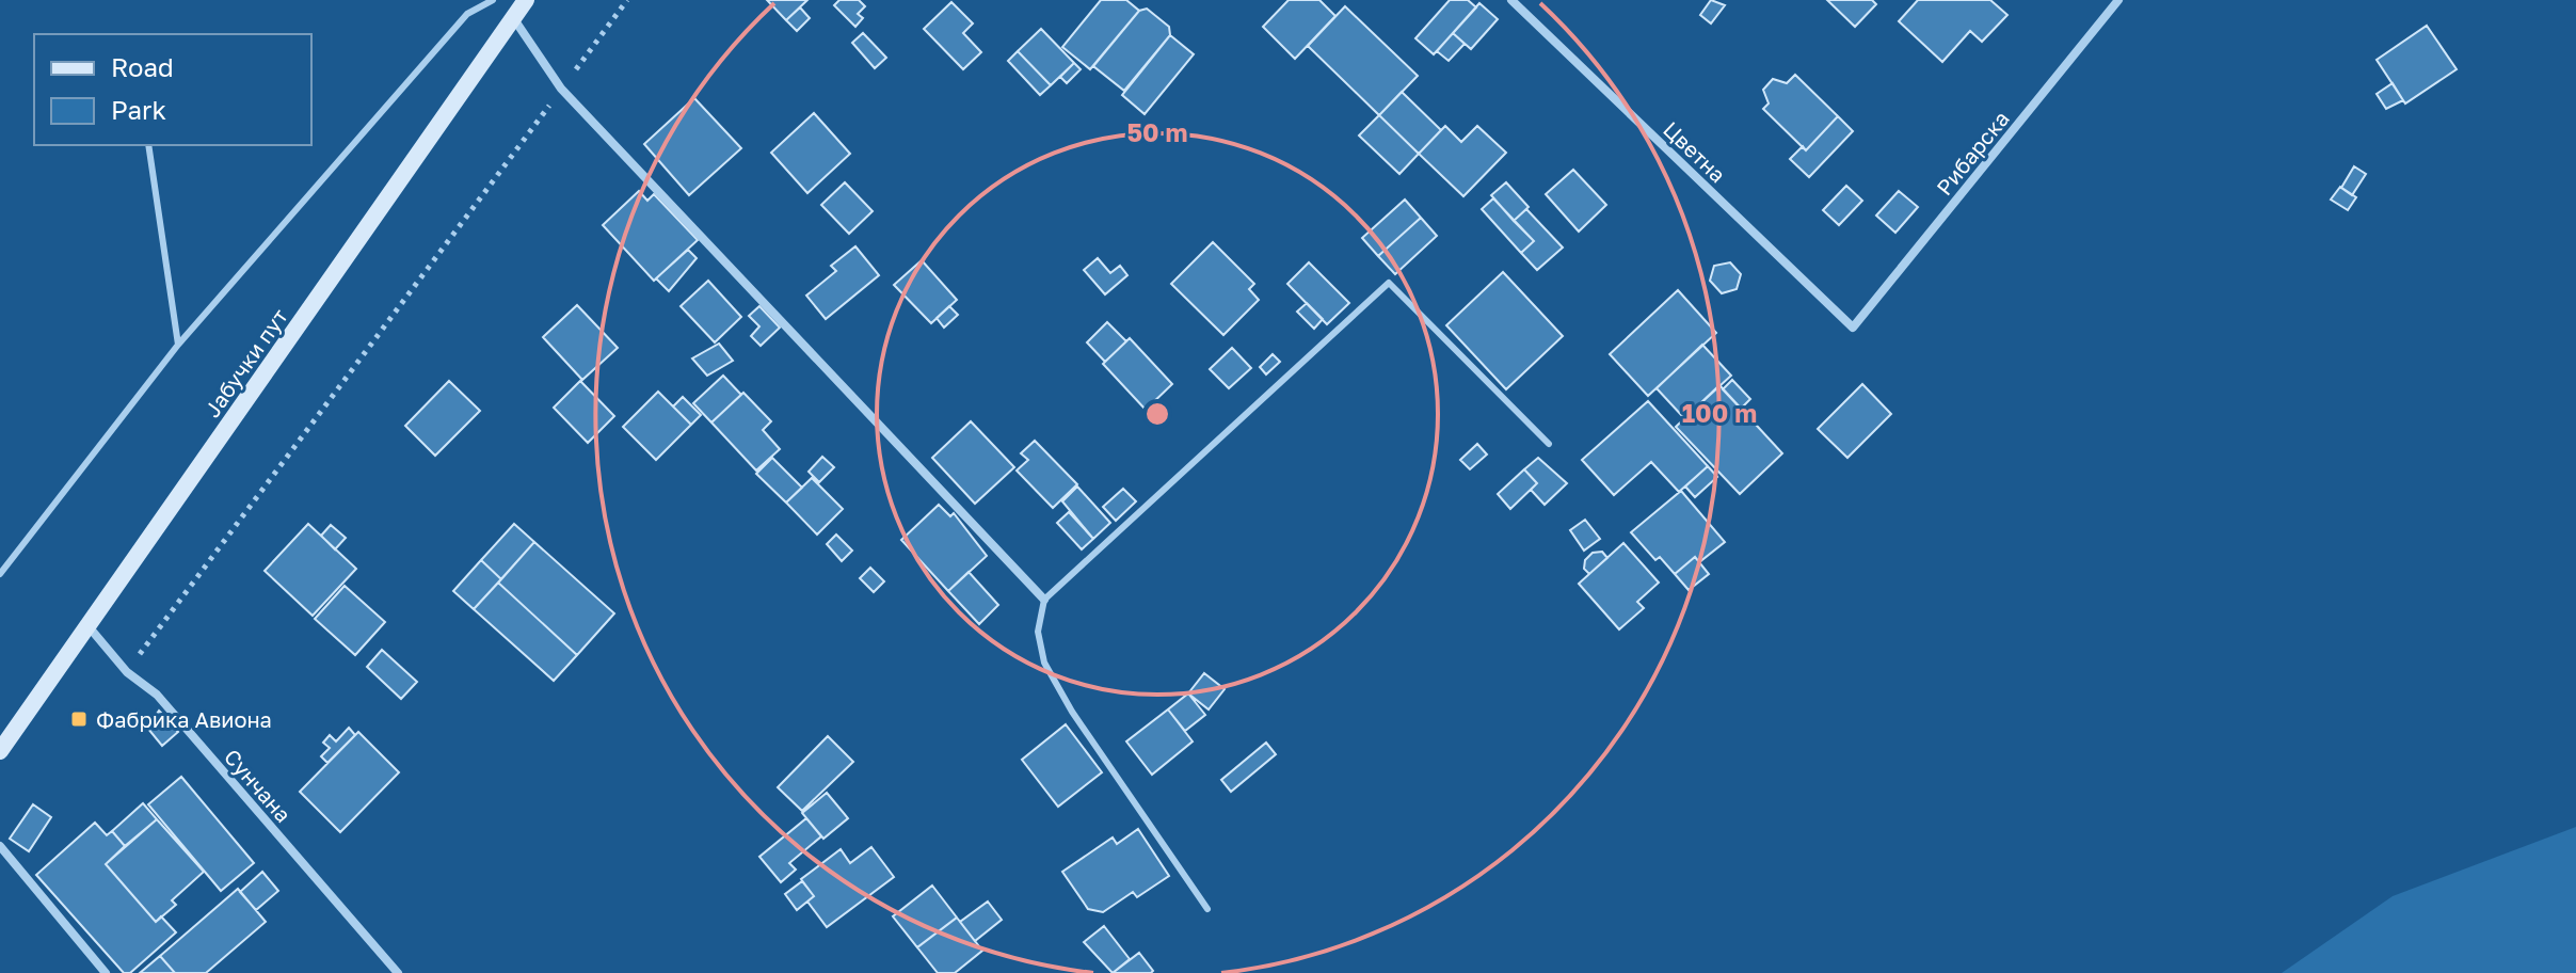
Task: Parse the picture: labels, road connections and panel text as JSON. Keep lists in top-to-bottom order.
{
  "streets": {
    "main road": ["Јабучки пут"],
    "street": ["Цветна", "Рибарска", "Сунчана"]
  },
  "crossings": [
    ["Цветна", "Рибарска"],
    ["Јабучки пут", "Сунчана"]
  ],
  "places": {
    "transit": ["Фабрика Авиона"]
  },
  "legend": ["Road", "Park"],
  "rings": ["50 m", "100 m"]
}
